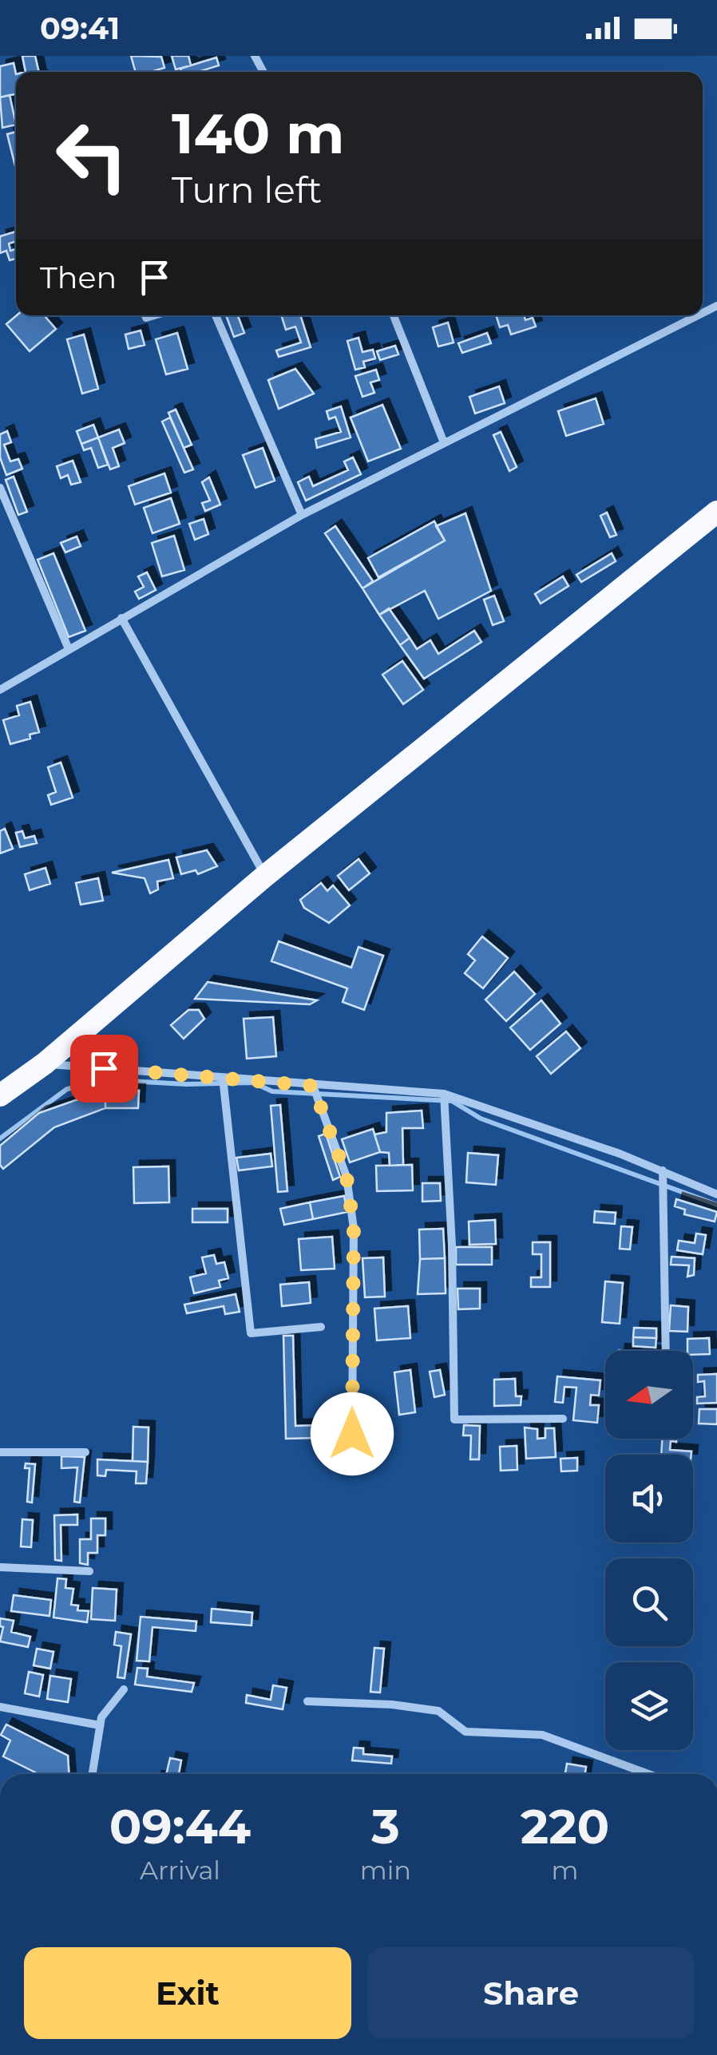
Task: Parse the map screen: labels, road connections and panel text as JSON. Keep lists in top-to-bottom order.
{
  "north": "left",
  "page": {
    "status": "09:41",
    "turn": ["140 m", "Turn left"],
    "then": "Then",
    "eta": [
      "09:44",
      "Arrival",
      "3",
      "min",
      "220",
      "m"
    ],
    "buttons": ["Exit", "Share"]
  }
}
